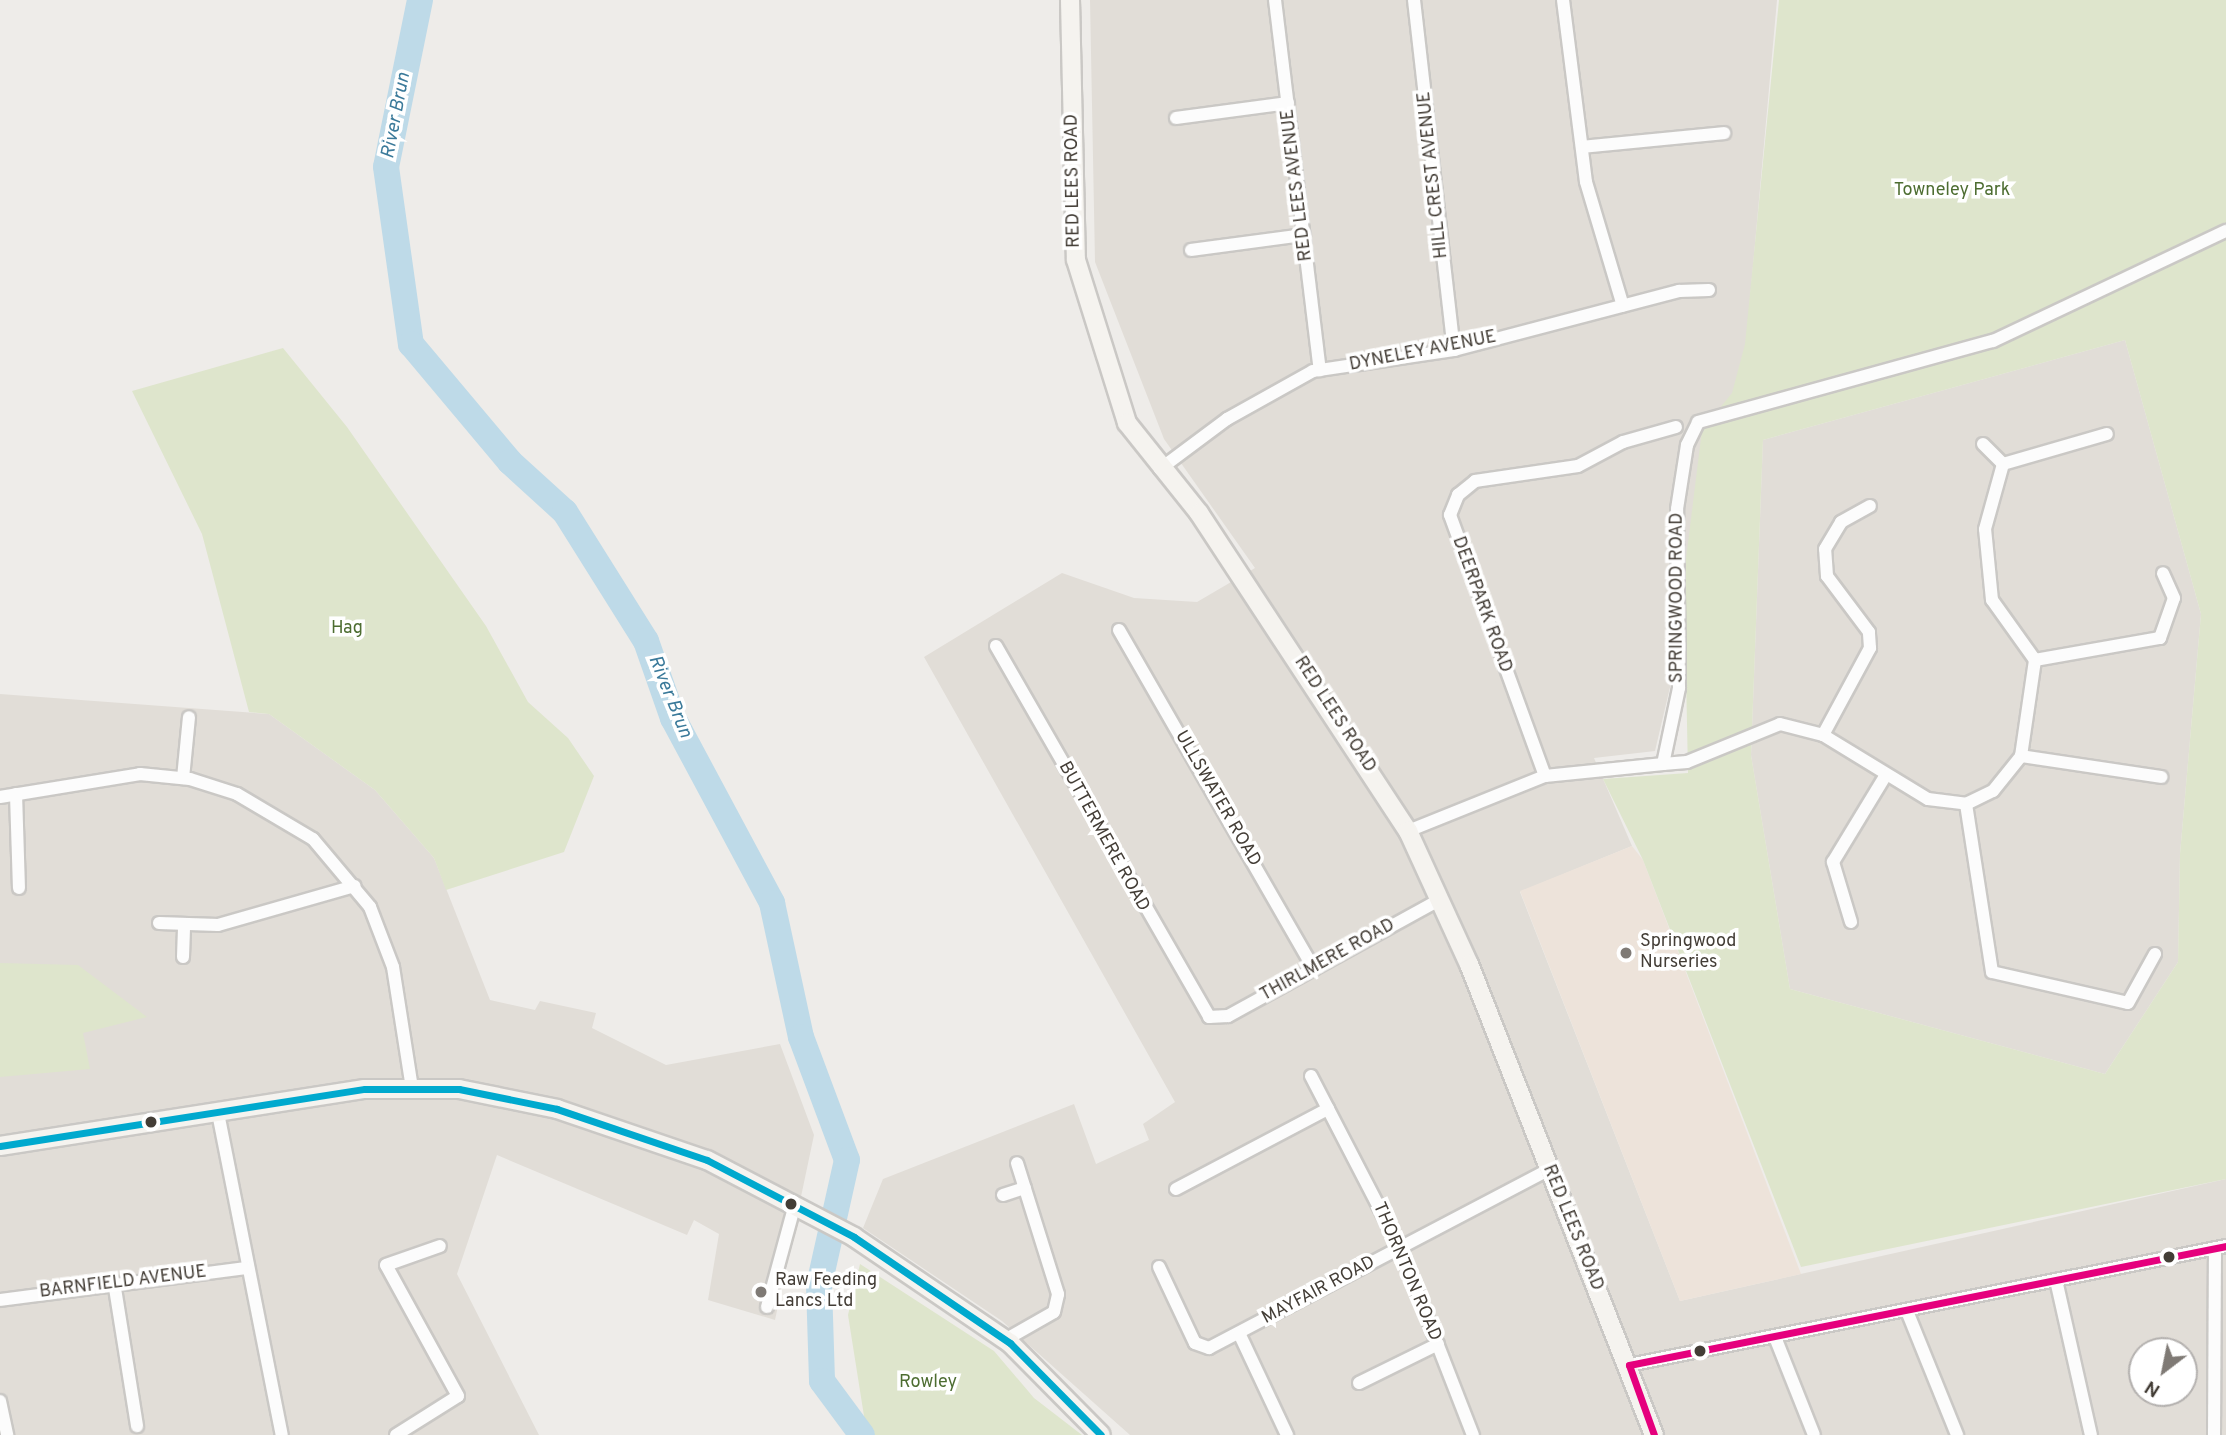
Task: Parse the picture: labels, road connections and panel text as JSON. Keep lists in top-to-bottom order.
{
  "streets": {
    "street": [
      "HILL CREST AVENUE",
      "RED LEES ROAD",
      "RED LEES AVENUE",
      "DYNELEY AVENUE",
      "SPRINGWOOD ROAD",
      "DEERPARK ROAD",
      "ULLSWATER ROAD",
      "BUTTERMERE ROAD",
      "THIRLMERE ROAD",
      "THORNTON ROAD",
      "BARNFIELD AVENUE",
      "MAYFAIR ROAD"
    ]
  },
  "crossings": [
    ["HILL CREST AVENUE", "DYNELEY AVENUE"],
    ["RED LEES ROAD", "DYNELEY AVENUE"],
    ["RED LEES ROAD", "THIRLMERE ROAD"],
    ["RED LEES ROAD", "MAYFAIR ROAD"],
    ["RED LEES AVENUE", "DYNELEY AVENUE"],
    ["ULLSWATER ROAD", "THIRLMERE ROAD"],
    ["BUTTERMERE ROAD", "THIRLMERE ROAD"],
    ["THORNTON ROAD", "MAYFAIR ROAD"]
  ],
  "water": ["River Brun"],
  "parks": ["Towneley Park", "Hag", "Rowley"],
  "places": ["Springwood Nurseries", "Raw Feeding Lancs Ltd"],
  "north": "bottom left"
}
